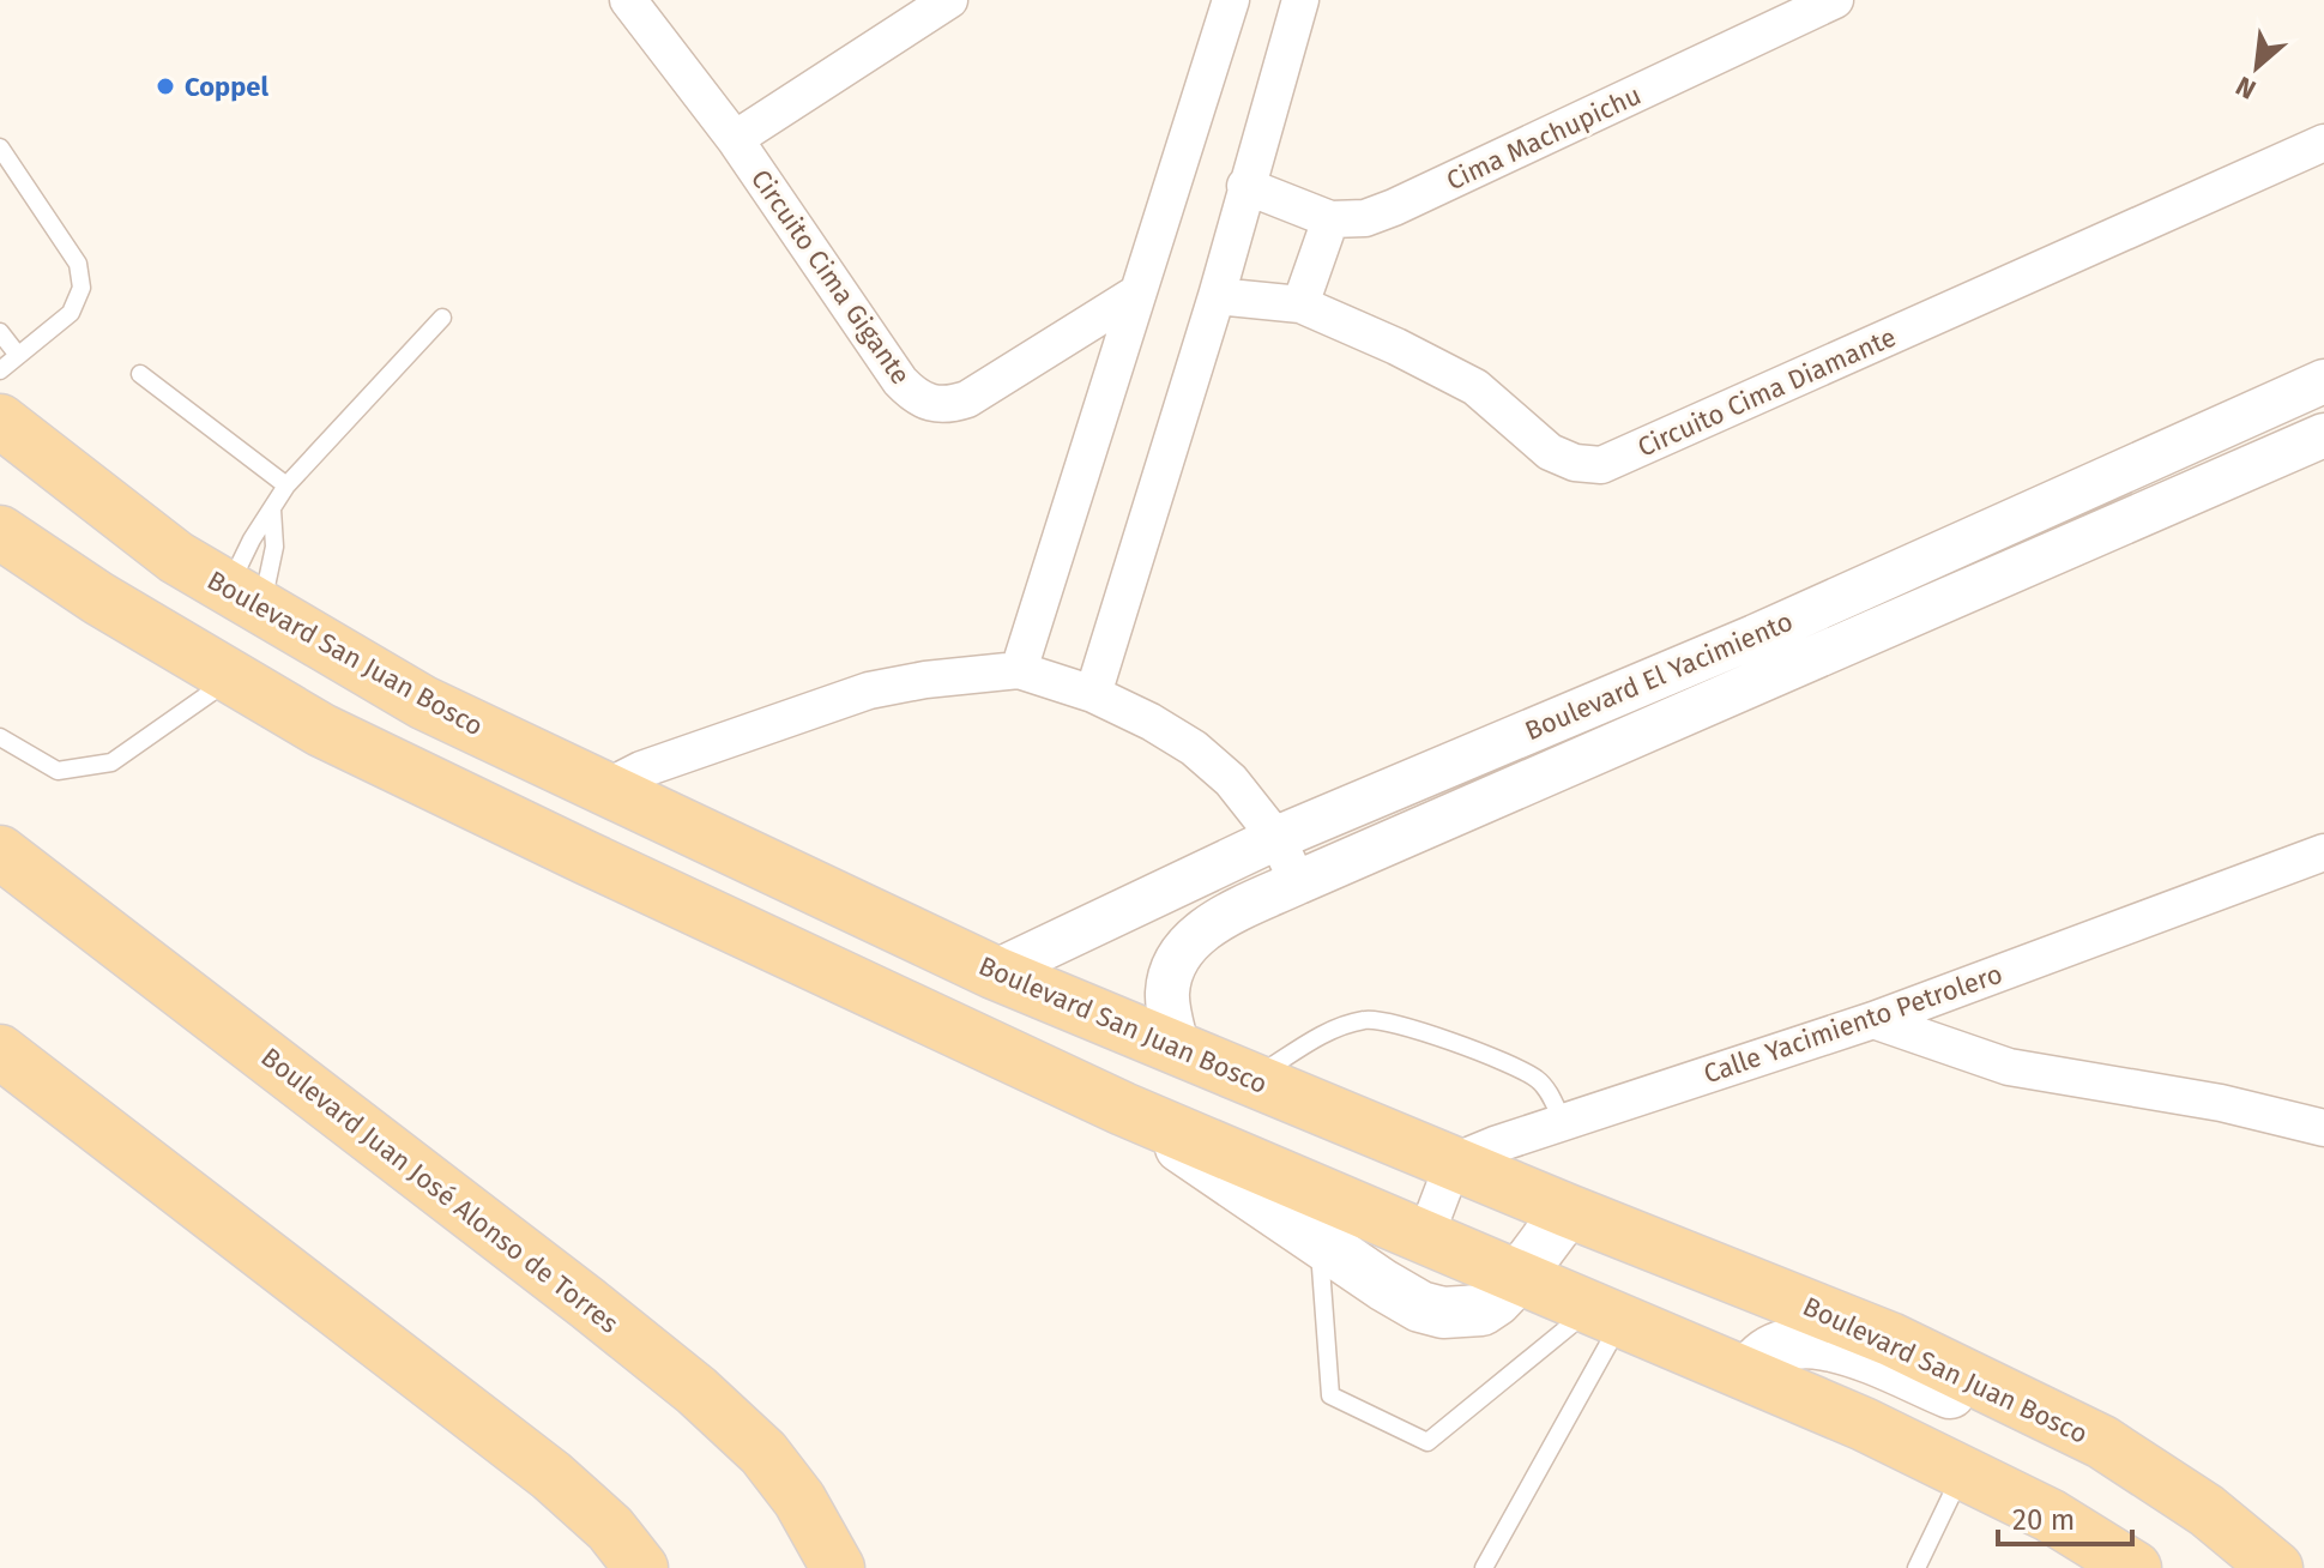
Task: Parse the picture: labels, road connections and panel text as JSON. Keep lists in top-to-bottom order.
{
  "streets": {
    "main road": ["Boulevard San Juan Bosco", "Boulevard Juan José Alonso de Torres"],
    "street": [
      "Cima Machupichu",
      "Circuito Cima Gigante",
      "Circuito Cima Diamante",
      "Boulevard El Yacimiento",
      "Calle Yacimiento Petrolero"
    ]
  },
  "crossings": [
    ["Boulevard San Juan Bosco", "Boulevard El Yacimiento"],
    ["Boulevard San Juan Bosco", "Calle Yacimiento Petrolero"]
  ],
  "places": ["Coppel"],
  "scale_bar": "20 m",
  "north": "bottom left"
}
